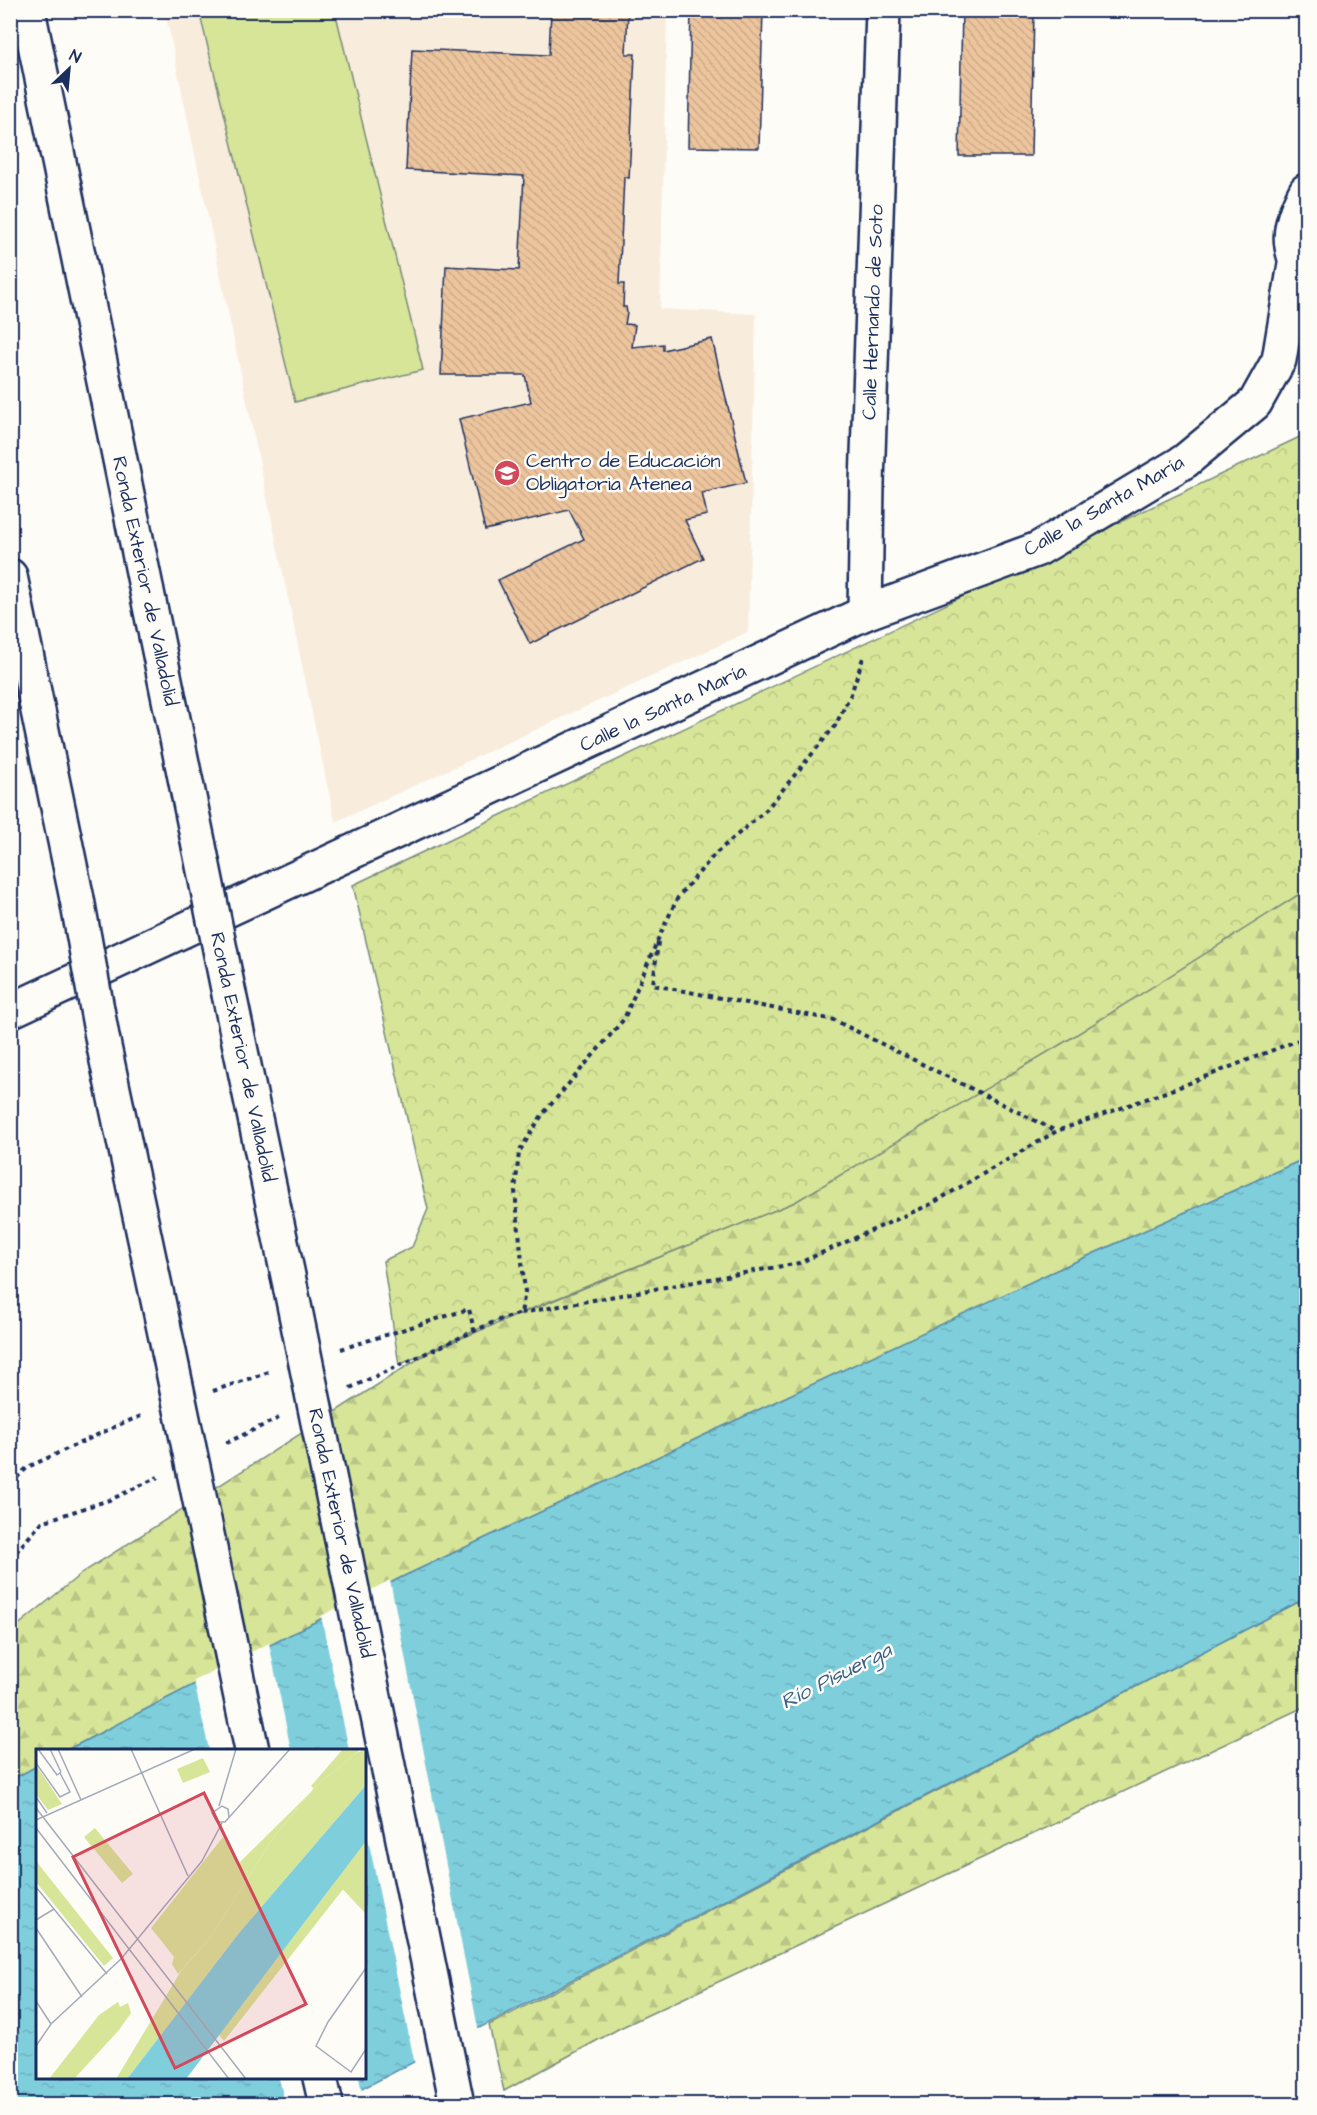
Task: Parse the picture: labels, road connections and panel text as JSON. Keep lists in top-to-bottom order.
{
  "streets": {
    "main road": ["Calle Hernando de Soto", "Calle la Santa María", "Ronda Exterior de Valladolid"]
  },
  "crossings": [
    ["Calle Hernando de Soto", "Calle la Santa María"]
  ],
  "water": ["Río Pisuerga"],
  "places": {
    "school or university": ["Centro de Educación Obligatoria Atenea"]
  },
  "north": "top right"
}
